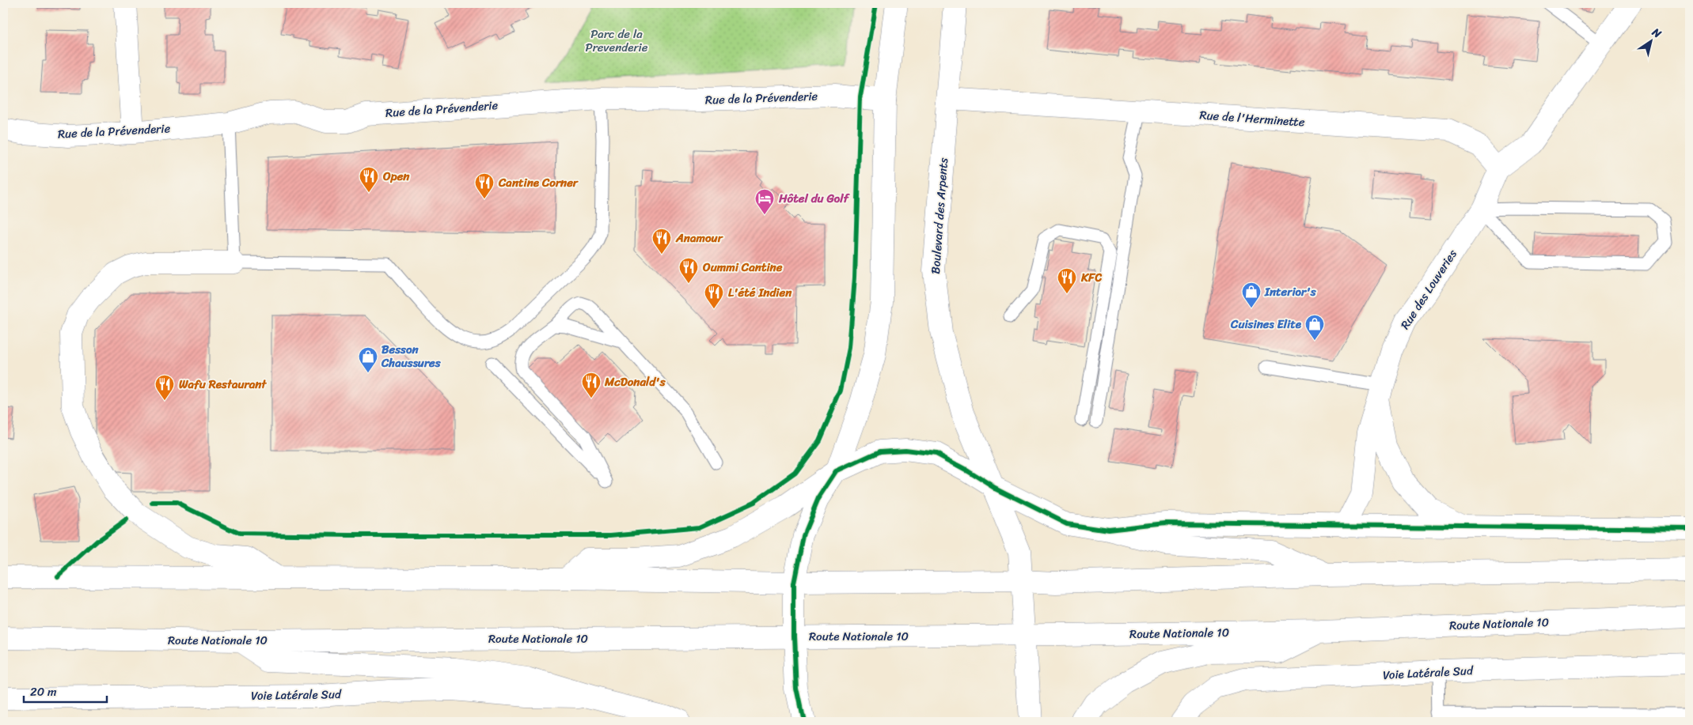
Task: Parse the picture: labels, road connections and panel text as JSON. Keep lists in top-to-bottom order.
{
  "streets": {
    "street": [
      "Rue de la Prévenderie",
      "Rue de l'Herminette",
      "Boulevard des Arpents",
      "Rue des Louveries",
      "Route Nationale 10",
      "Voie Latérale Sud"
    ]
  },
  "crossings": [
    ["Rue de l'Herminette", "Boulevard des Arpents"],
    ["Boulevard des Arpents", "Route Nationale 10"]
  ],
  "parks": ["Parc de la Prevenderie"],
  "places": {
    "restaurant": [
      "Open",
      "Cantine Corner",
      "Anamour",
      "Oummi Cantine",
      "KFC",
      "L'été Indien",
      "McDonald's",
      "Wafu Restaurant"
    ],
    "hotel": ["Hôtel du Golf"],
    "shop": ["Interior's", "Cuisines Elite", "Besson Chaussures"]
  },
  "scale_bar": "20 m",
  "north": "top right"
}
